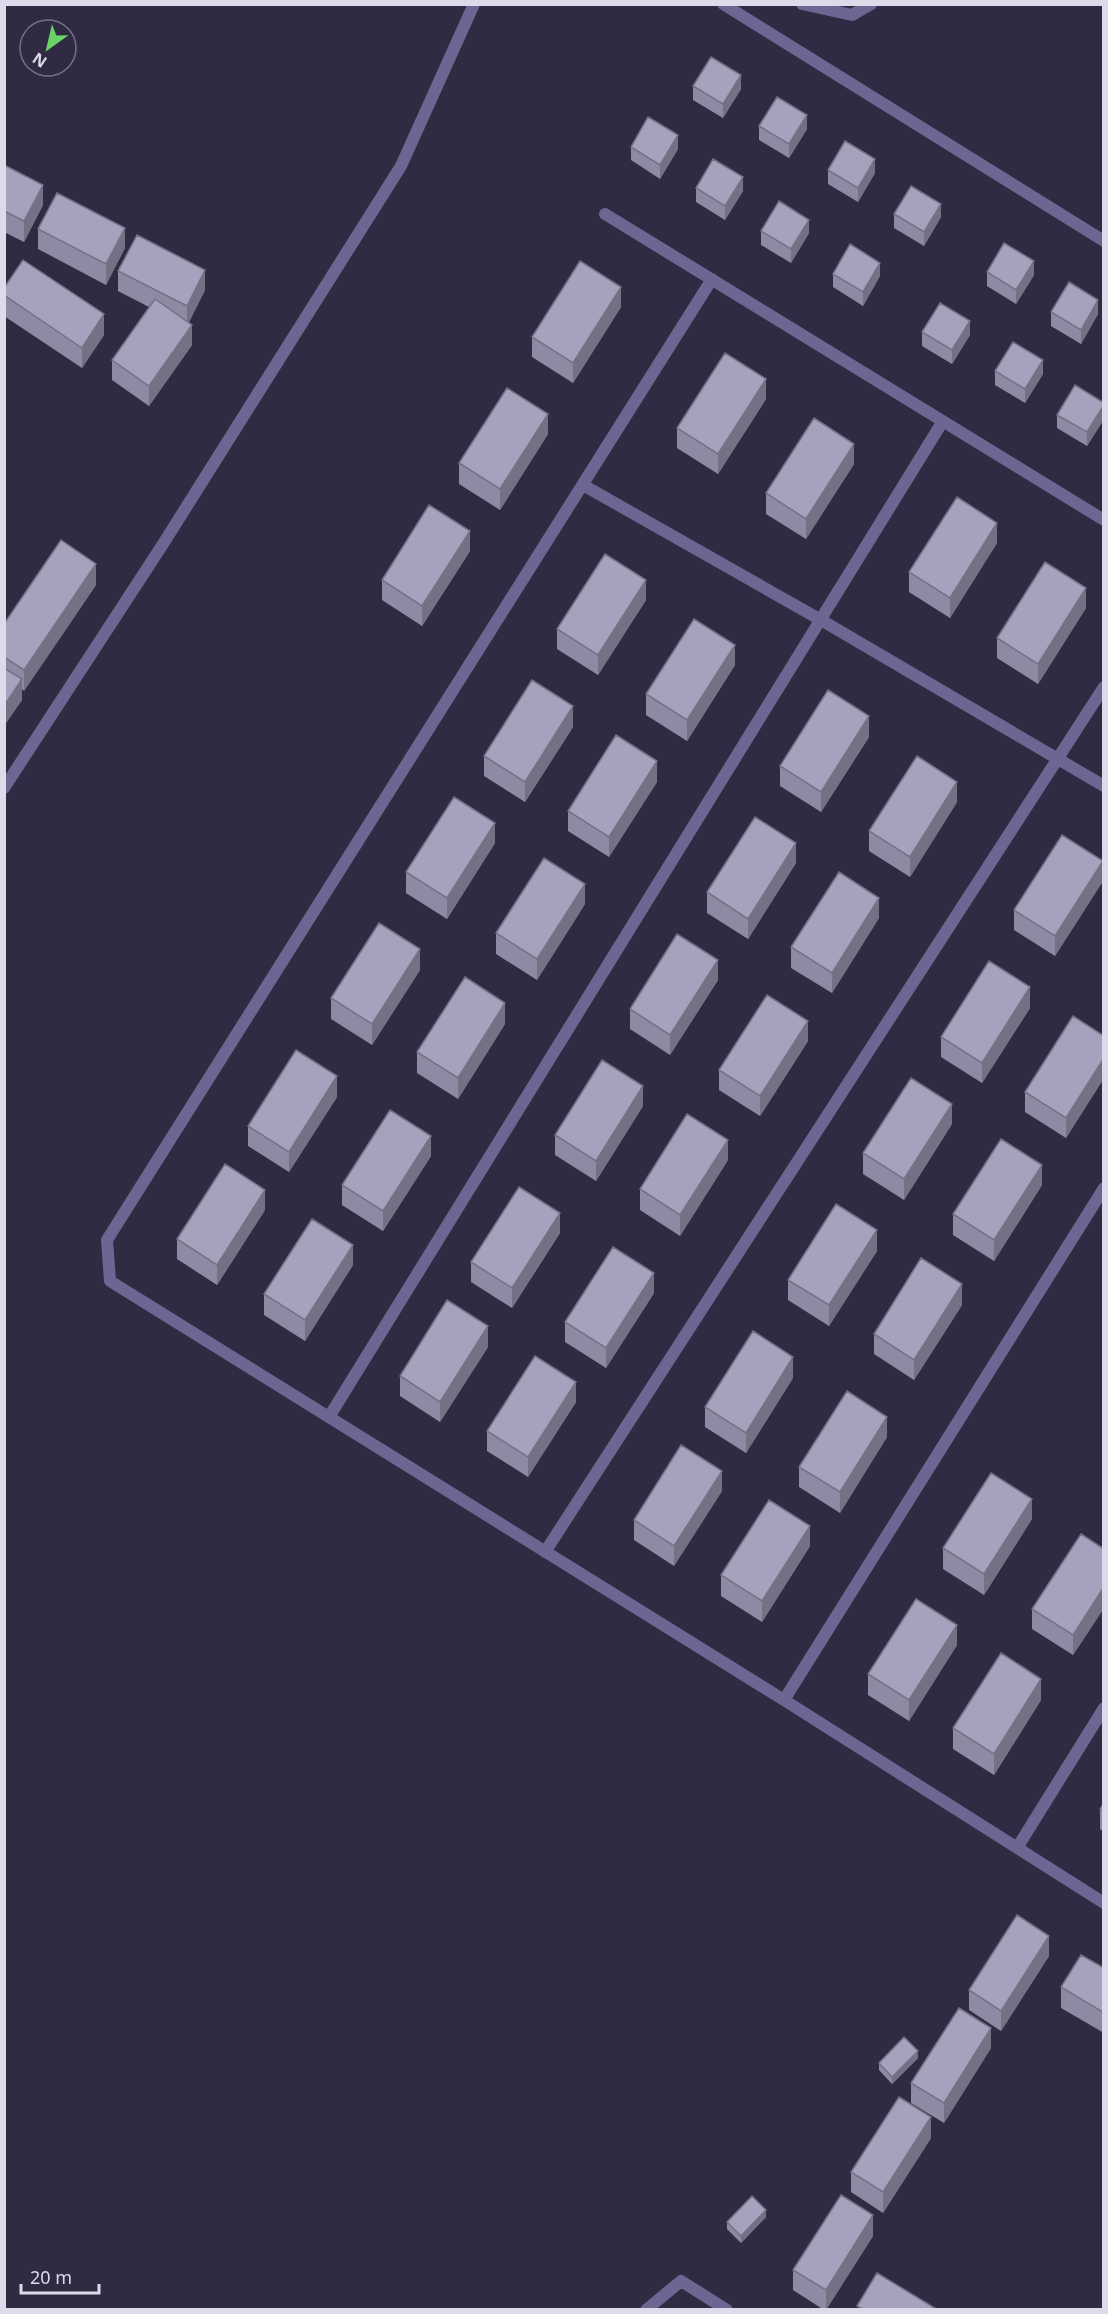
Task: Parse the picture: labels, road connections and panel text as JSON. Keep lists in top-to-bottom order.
{
  "scale_bar": "20 m",
  "north": "bottom left"
}
